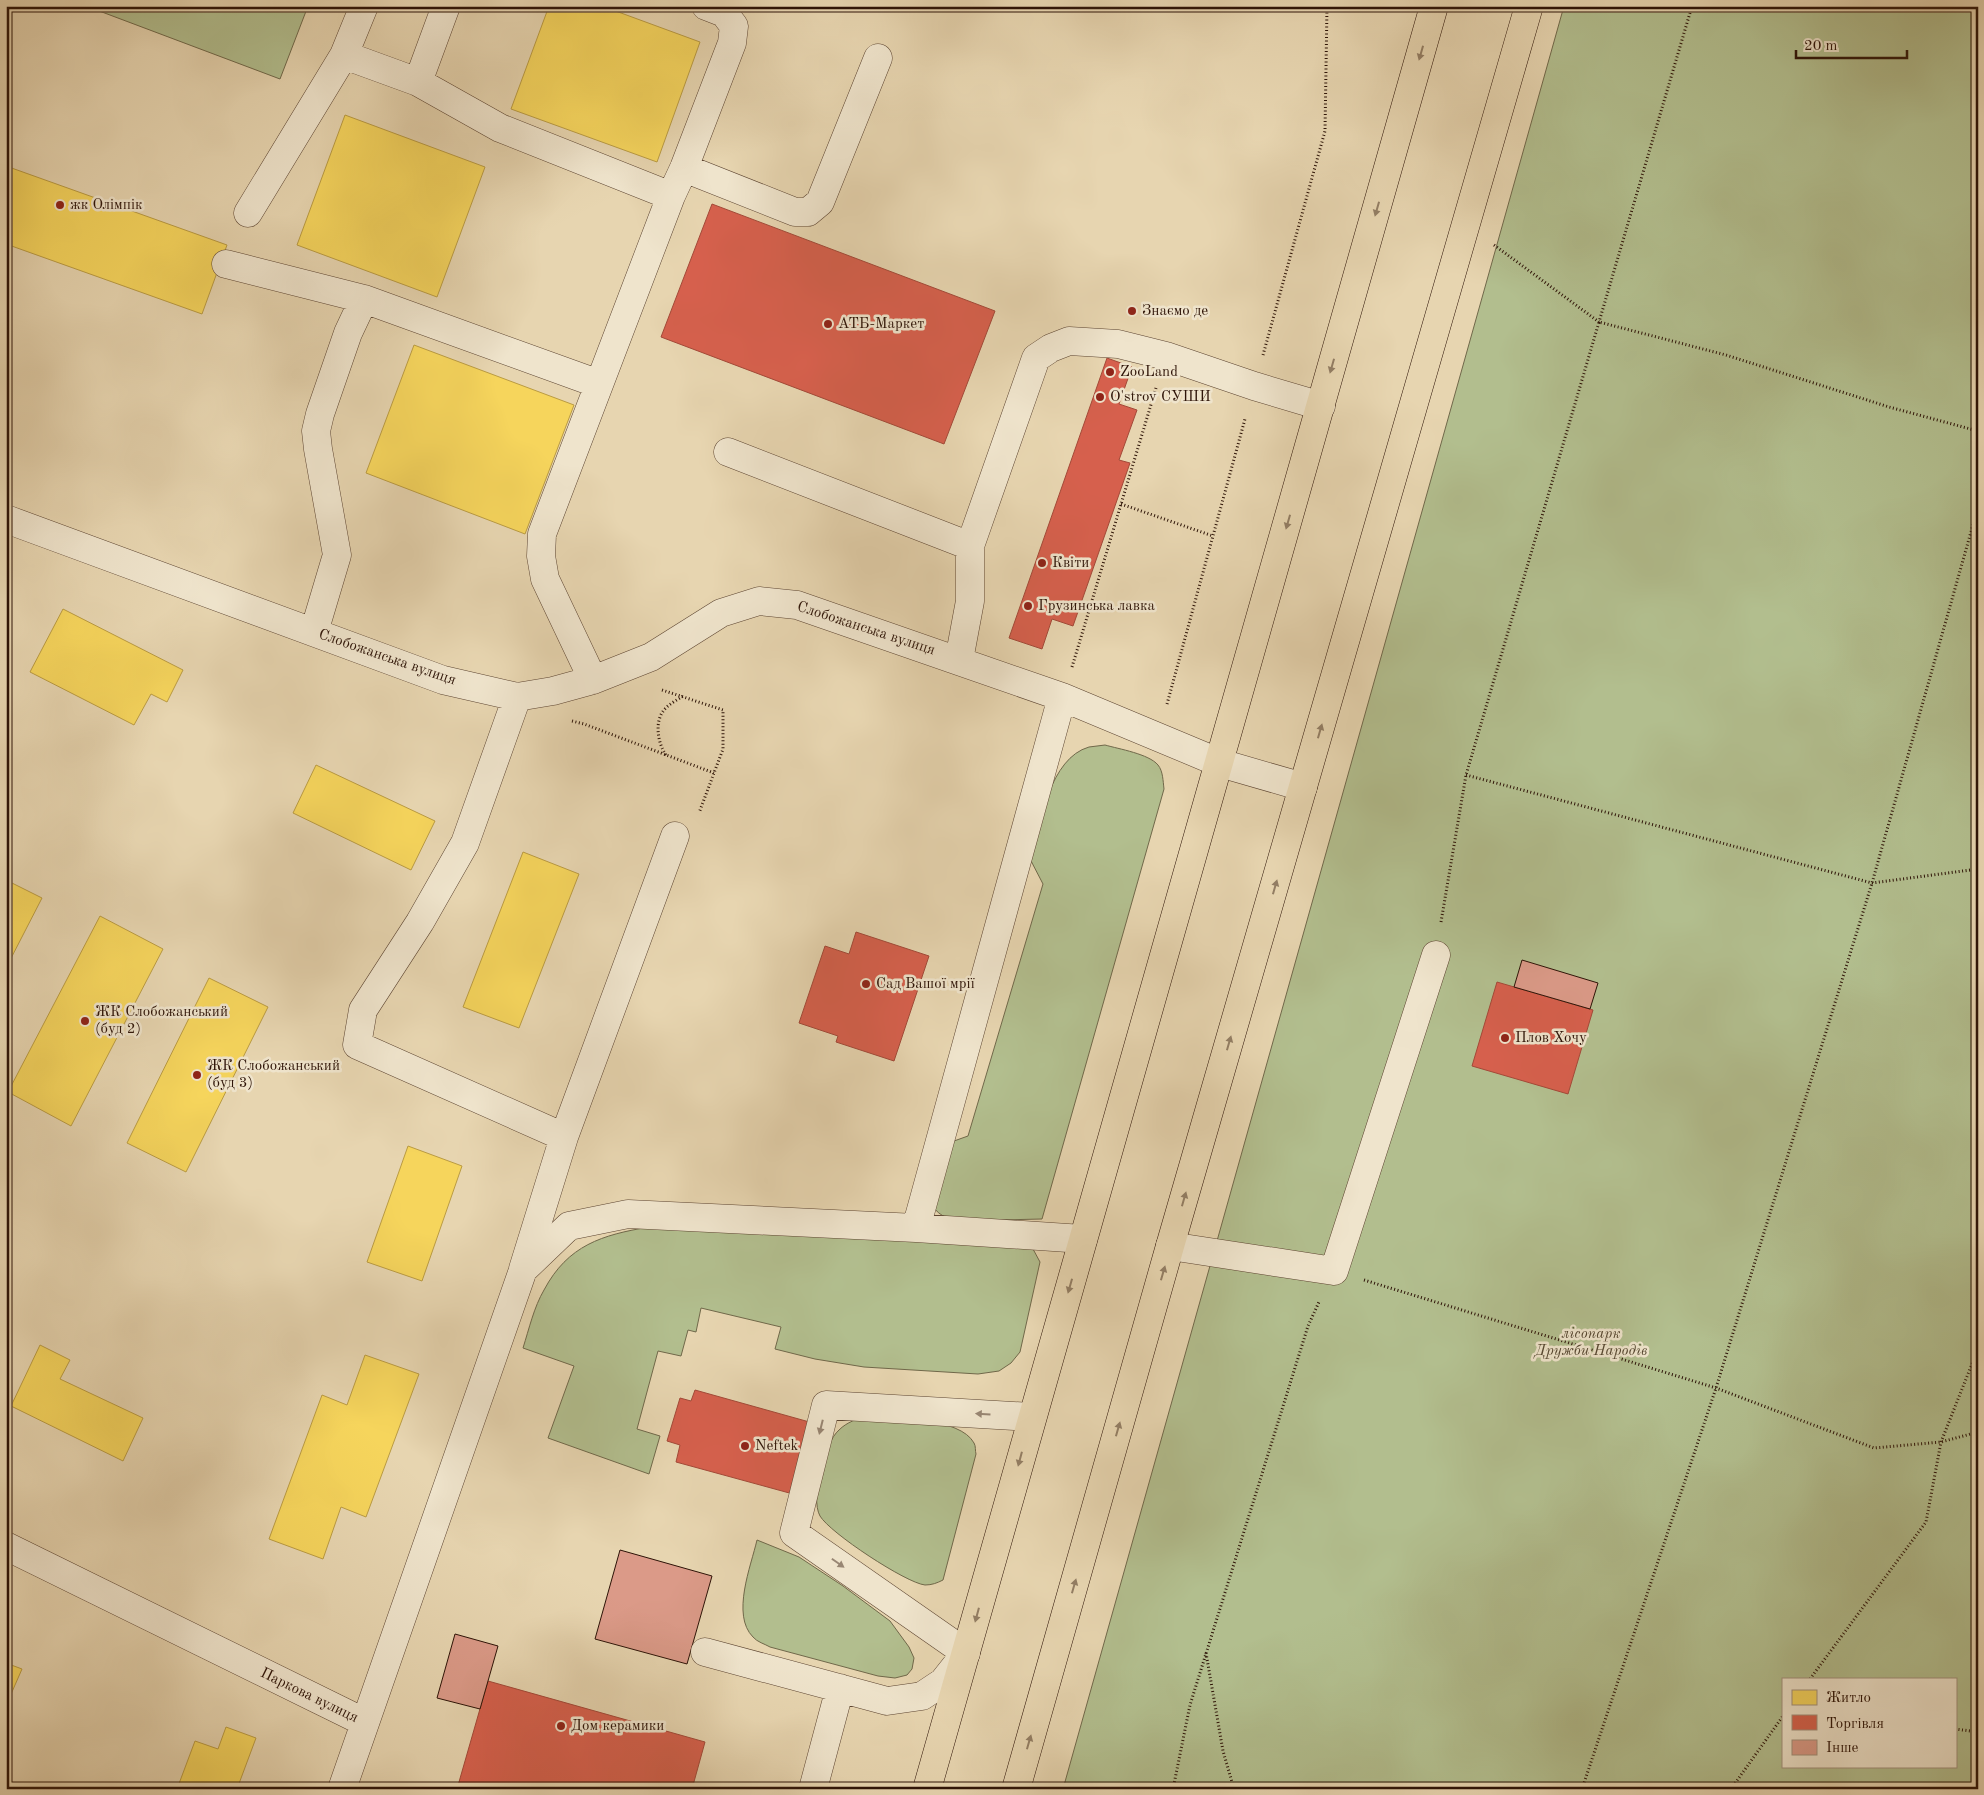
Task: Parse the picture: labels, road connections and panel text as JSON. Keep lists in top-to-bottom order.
{
  "streets": {
    "street": ["Слобожанська вулиця", "Паркова вулиця"]
  },
  "parks": ["лісопарк Дружби Народів"],
  "places": [
    "жк Олімпік",
    "Знаємо де",
    "АТБ-Маркет",
    "ZooLand",
    "O'strov СУШИ",
    "Квіти",
    "Грузинська лавка",
    "Сад Вашої мрії",
    "ЖК Слобожанський (буд 2)",
    "Плов Хочу",
    "ЖК Слобожанський (буд 3)",
    "Neftek",
    "Дом керамики"
  ],
  "legend": ["Житло", "Торгівля", "Інше"],
  "scale_bar": "20 m"
}
